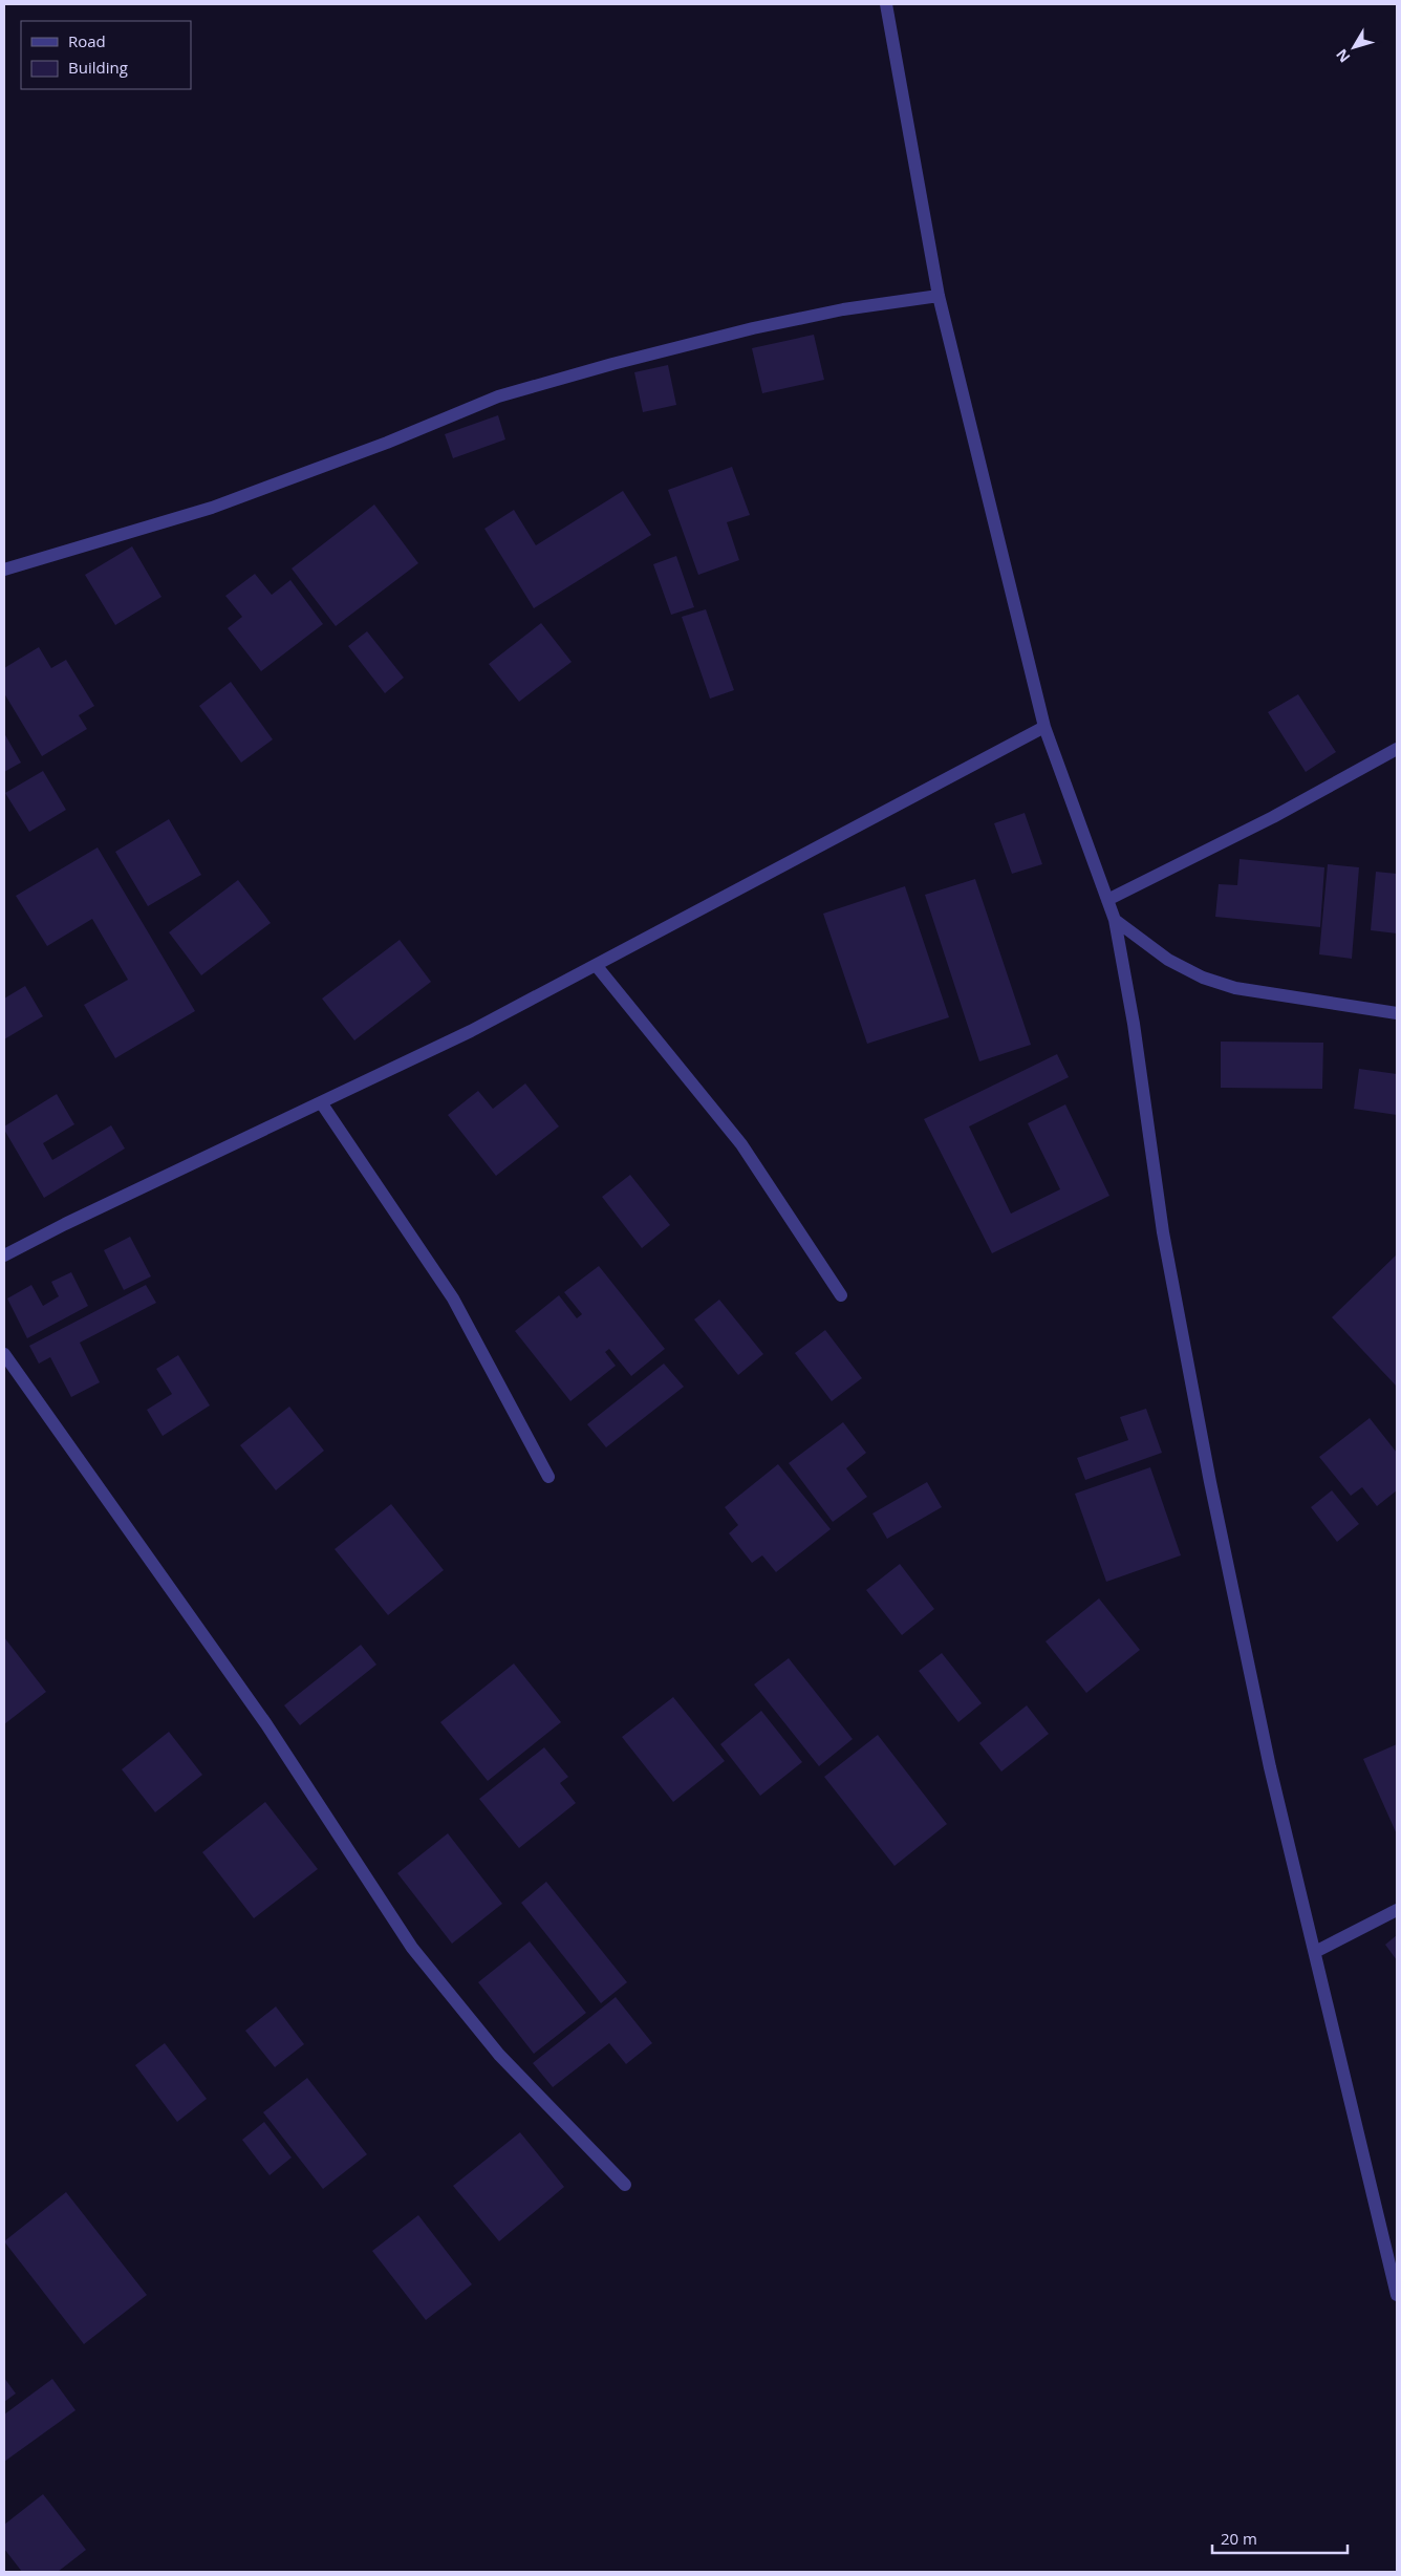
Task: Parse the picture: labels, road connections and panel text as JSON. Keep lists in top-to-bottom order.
{
  "legend": ["Road", "Building"],
  "scale_bar": "20 m",
  "north": "bottom left"
}
